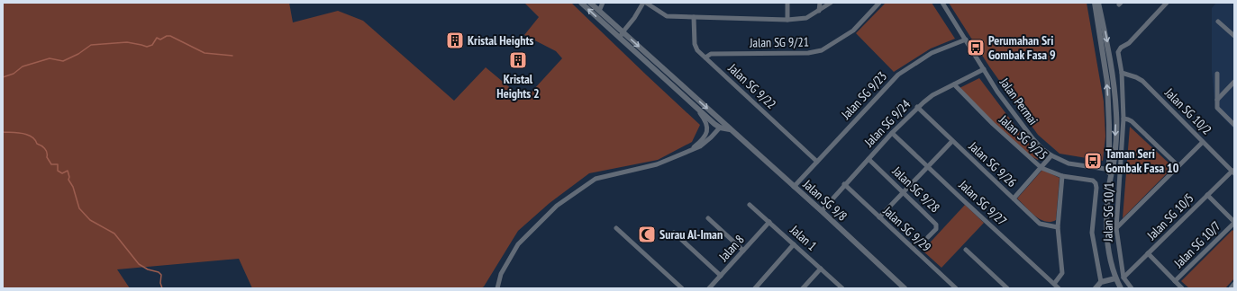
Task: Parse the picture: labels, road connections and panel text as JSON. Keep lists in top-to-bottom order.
{
  "streets": {
    "street": [
      "Jalan SG 9/21",
      "Jalan SG 9/22",
      "Jalan SG 9/23",
      "Jalan Permai",
      "Jalan SG 10/2",
      "Jalan SG 9/24",
      "Jalan SG 9/25",
      "Jalan SG 9/26",
      "Jalan SG 9/28",
      "Jalan SG 9/8",
      "Jalan SG 9/27",
      "Jalan SG 10/1",
      "Jalan SG 10/5",
      "Jalan SG 9/29",
      "Jalan 1",
      "Jalan SG 10/7",
      "Jalan 8"
    ]
  },
  "crossings": [
    ["Jalan SG 9/21", "Jalan SG 9/22"],
    ["Jalan SG 9/22", "Jalan SG 9/23"],
    ["Jalan SG 9/23", "Jalan Permai"],
    ["Jalan SG 9/23", "Jalan SG 9/8"],
    ["Jalan Permai", "Jalan SG 9/24"],
    ["Jalan SG 10/2", "Jalan SG 10/1"],
    ["Jalan SG 10/2", "Jalan SG 10/5"],
    ["Jalan SG 9/24", "Jalan SG 9/25"],
    ["Jalan SG 9/24", "Jalan SG 9/26"],
    ["Jalan SG 9/24", "Jalan SG 9/28"],
    ["Jalan SG 9/24", "Jalan SG 9/8"],
    ["Jalan SG 9/24", "Jalan SG 9/27"],
    ["Jalan SG 9/24", "Jalan SG 9/29"],
    ["Jalan SG 10/1", "Jalan SG 10/5"],
    ["Jalan 1", "Jalan 8"]
  ],
  "places": {
    "building": ["Kristal Heights", "Kristal Heights 2"],
    "bus stop": ["Perumahan Sri Gombak Fasa 9", "Taman Seri Gombak Fasa 10"],
    "mosque": ["Surau Al-Iman"]
  }
}
